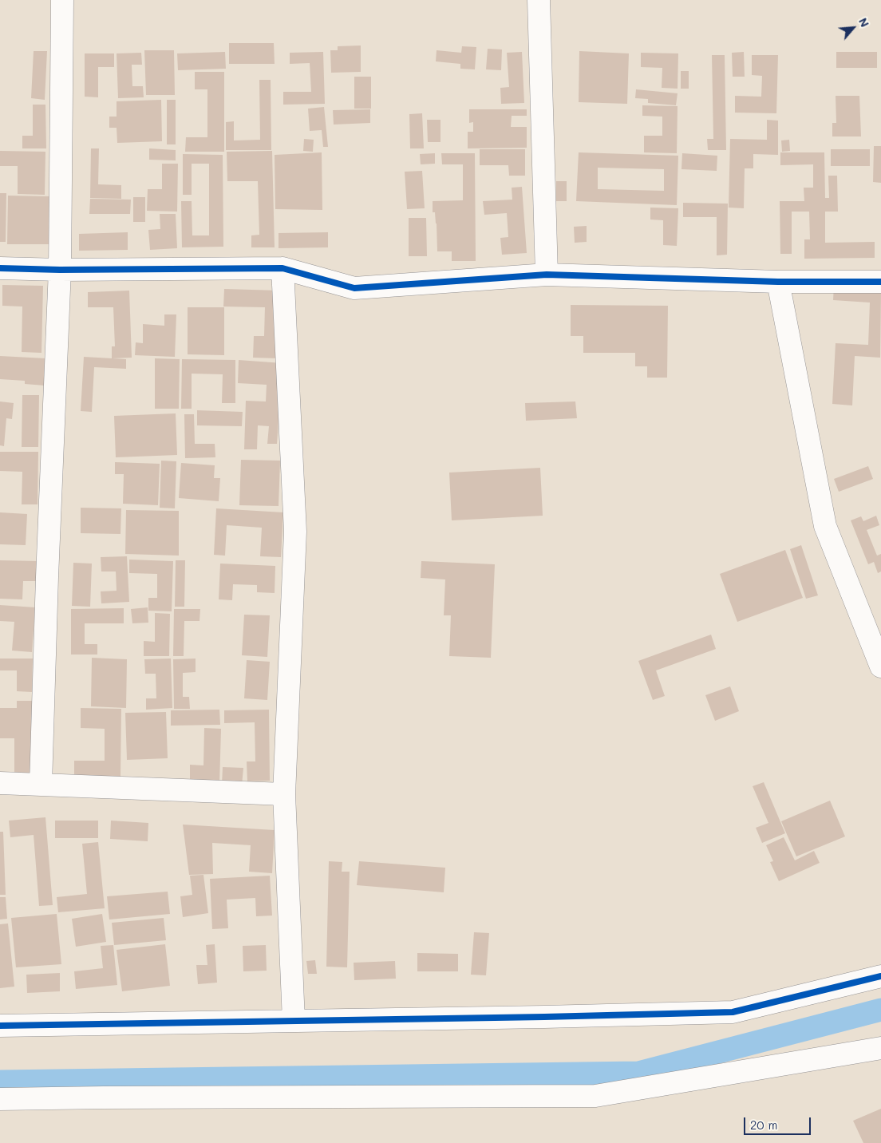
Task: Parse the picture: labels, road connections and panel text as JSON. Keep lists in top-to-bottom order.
{
  "scale_bar": "20 m",
  "north": "top right"
}
